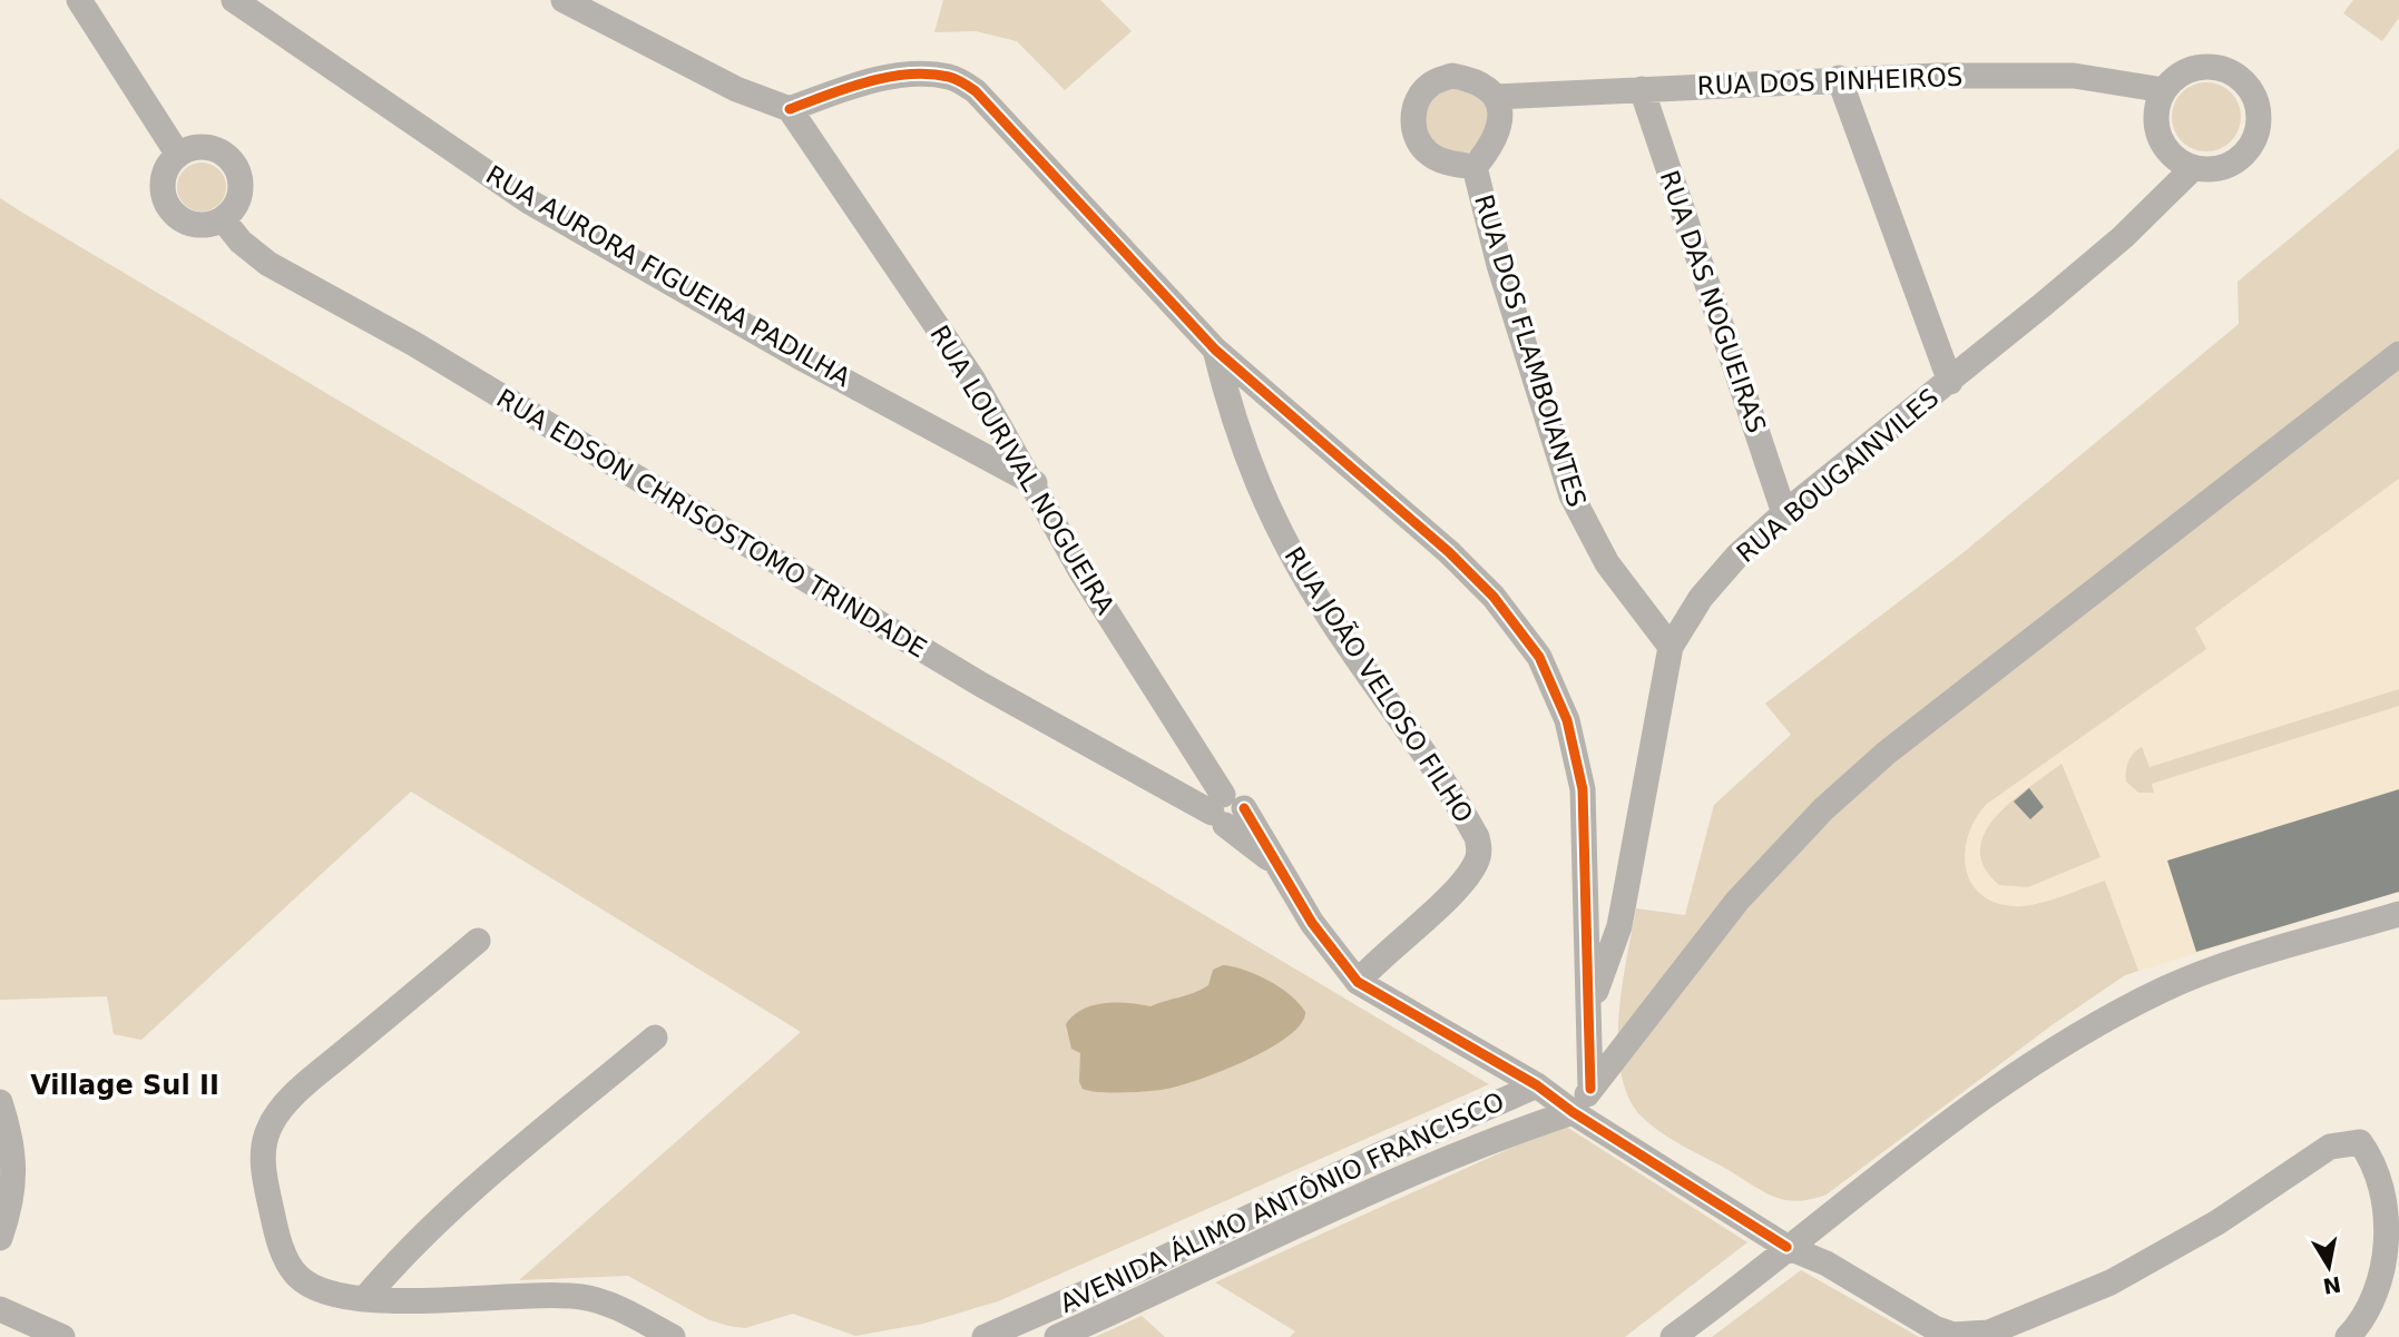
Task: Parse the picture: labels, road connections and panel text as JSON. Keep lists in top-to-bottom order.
{
  "streets": {
    "street": [
      "RUA DOS PINHEIROS",
      "RUA AURORA FIGUEIRA PADILHA",
      "RUA DAS NOGUEIRAS",
      "RUA DOS FLAMBOIANTES",
      "RUA LOURIVAL NOGUEIRA",
      "RUA BOUGAINVILES",
      "RUA EDSON CHRISOSTOMO TRINDADE",
      "RUA JOÃO VELOSO FILHO",
      "AVENIDA ÁLIMO ANTÔNIO FRANCISCO"
    ]
  },
  "crossings": [
    ["RUA DOS PINHEIROS", "RUA DAS NOGUEIRAS"],
    ["RUA DOS PINHEIROS", "RUA DOS FLAMBOIANTES"],
    ["RUA DOS PINHEIROS", "RUA BOUGAINVILES"],
    ["RUA AURORA FIGUEIRA PADILHA", "RUA LOURIVAL NOGUEIRA"],
    ["RUA DAS NOGUEIRAS", "RUA BOUGAINVILES"],
    ["RUA DOS FLAMBOIANTES", "RUA BOUGAINVILES"],
    ["RUA LOURIVAL NOGUEIRA", "RUA EDSON CHRISOSTOMO TRINDADE"]
  ],
  "districts": ["Village Sul II"],
  "north": "bottom"
}
